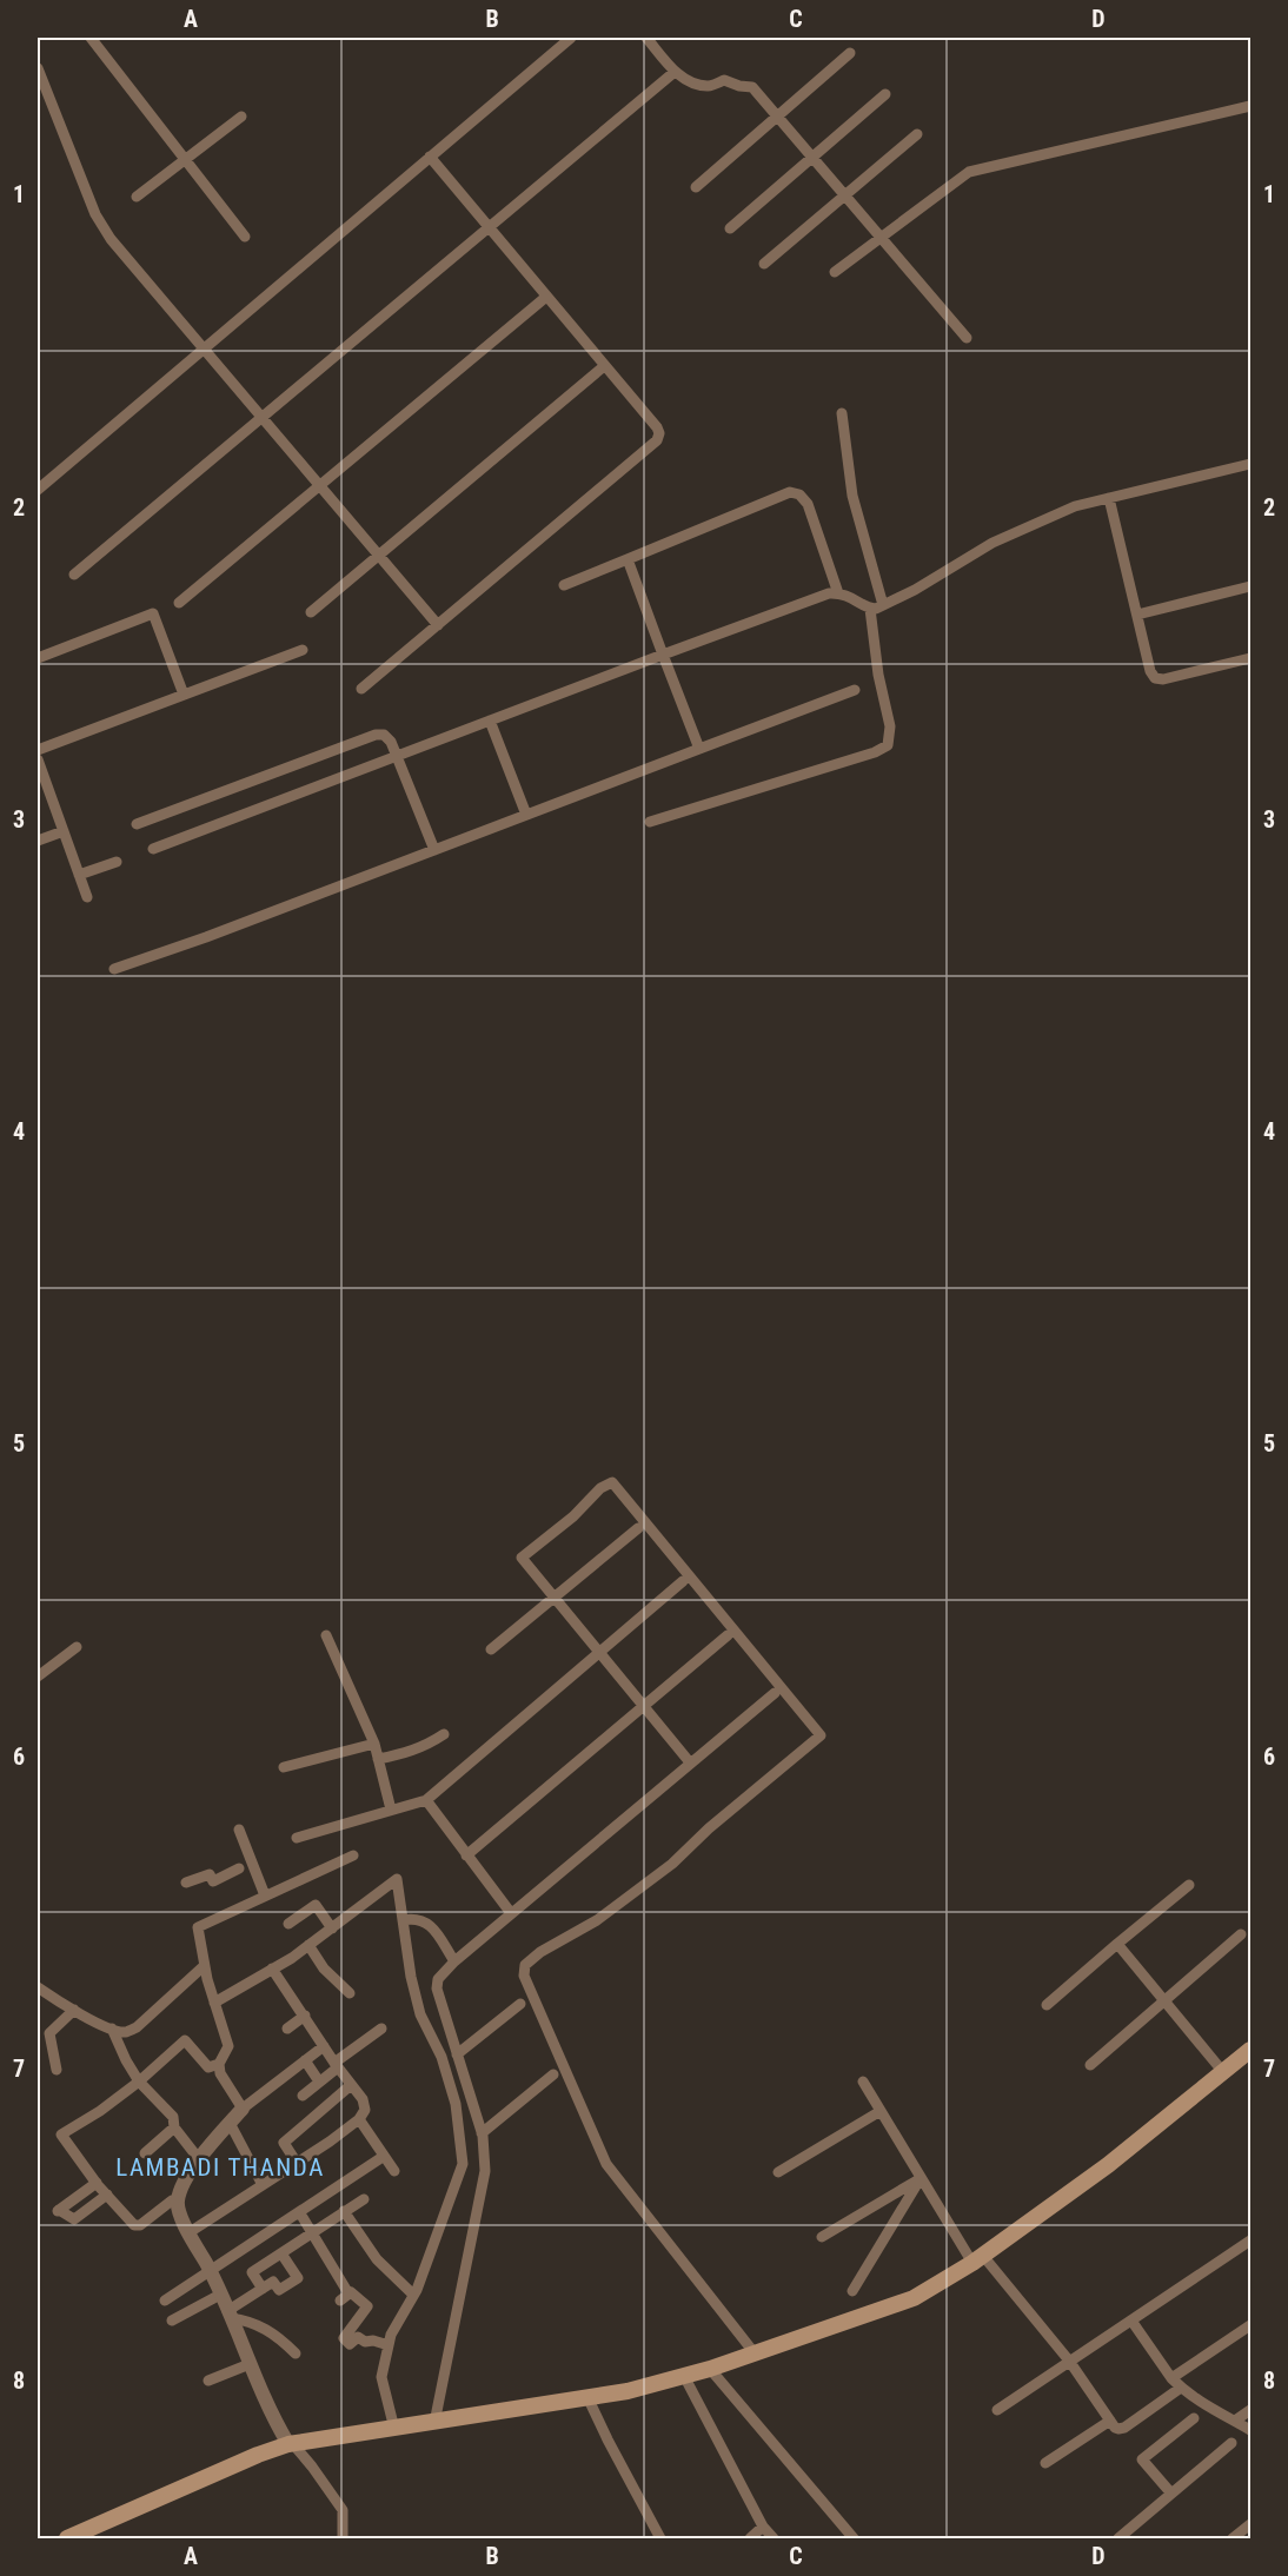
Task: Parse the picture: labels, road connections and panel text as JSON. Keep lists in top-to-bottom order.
{
  "districts": ["LAMBADI THANDA"],
  "grid": {
    "columns": [
      "A",
      "B",
      "C",
      "D"
    ],
    "rows": [
      "1",
      "2",
      "3",
      "4",
      "5",
      "6",
      "7",
      "8"
    ]
  }
}
